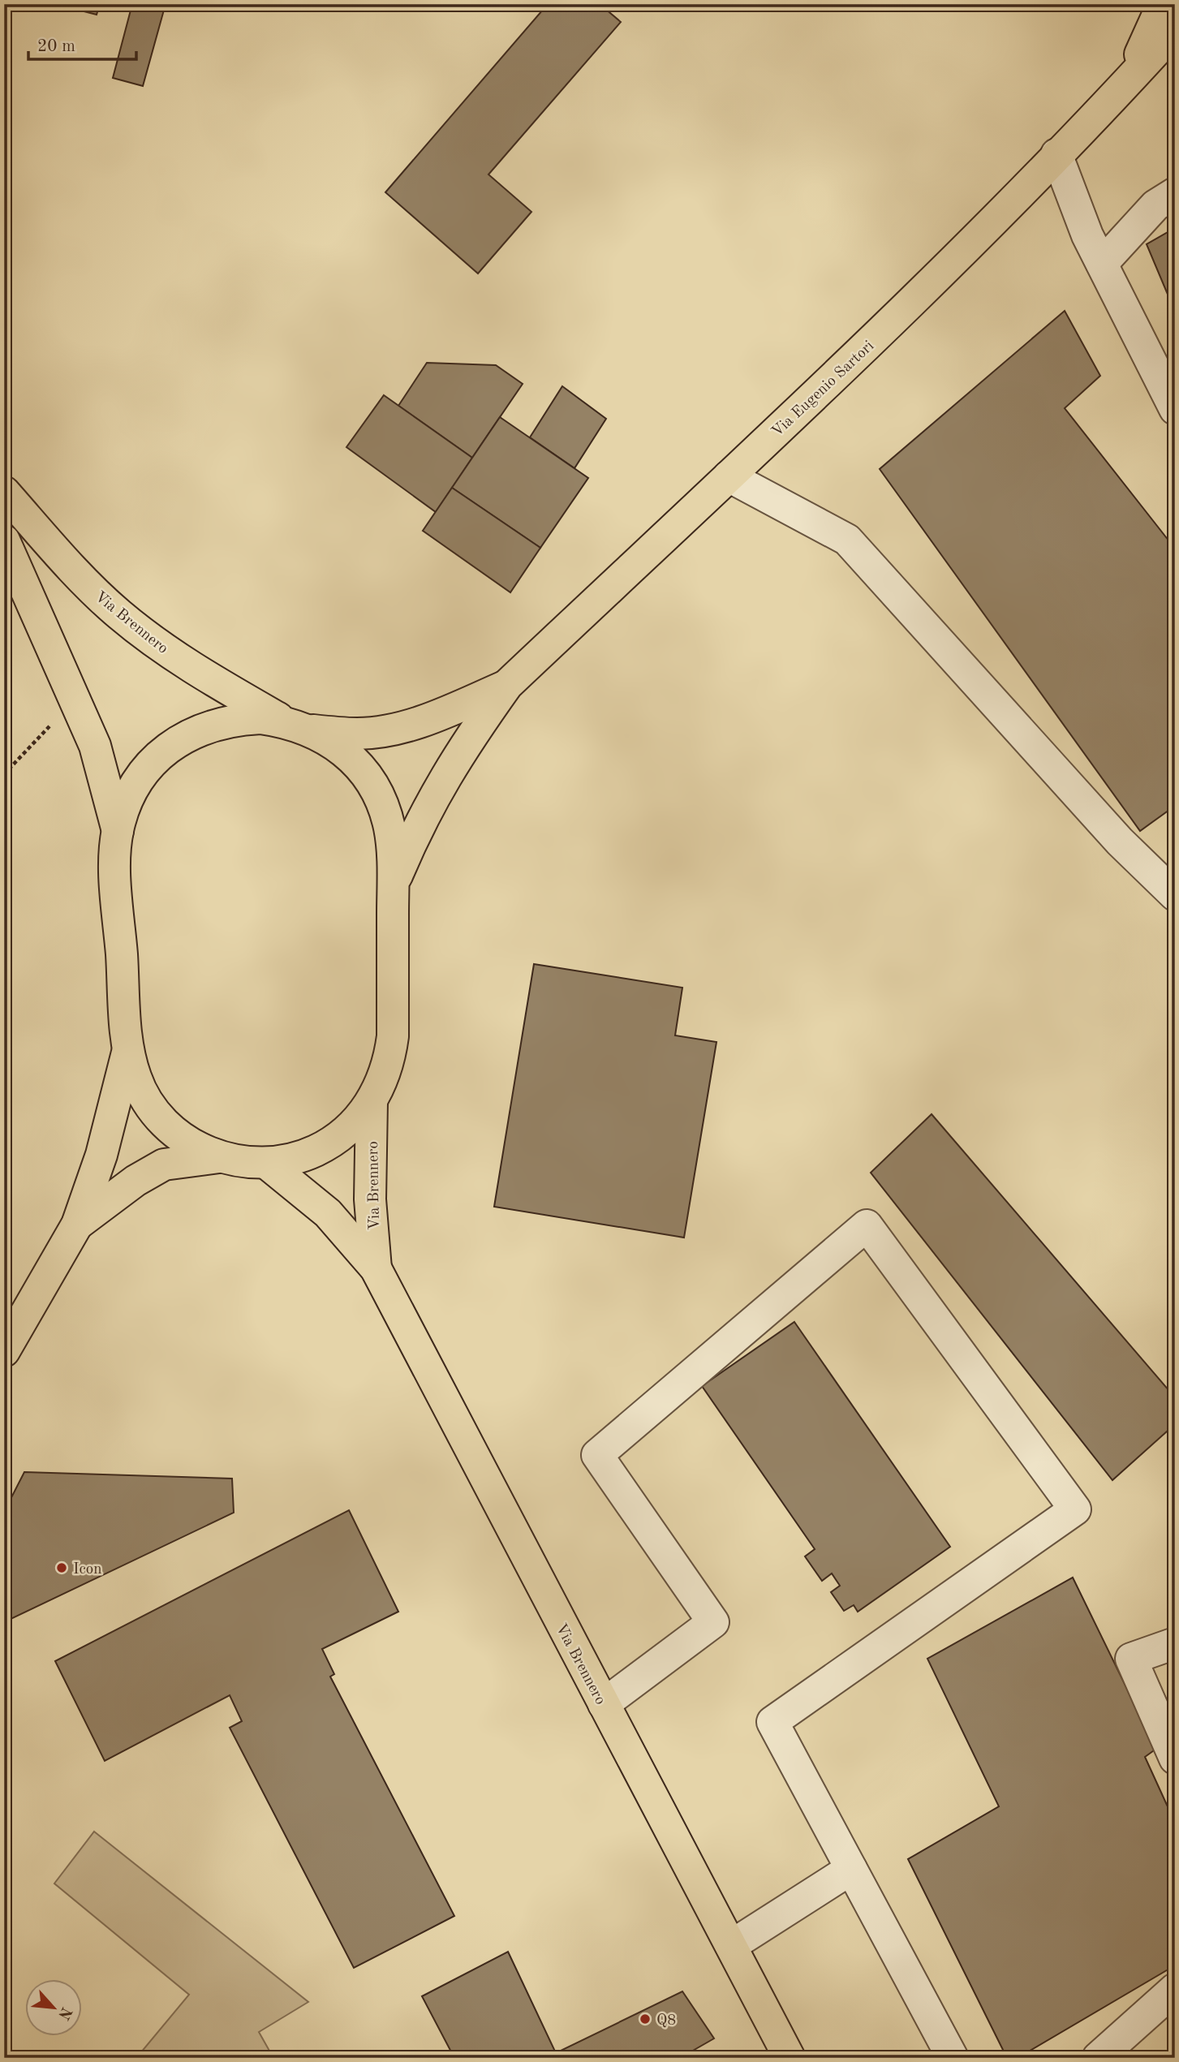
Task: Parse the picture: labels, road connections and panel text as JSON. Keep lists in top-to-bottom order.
{
  "streets": {
    "main road": ["Via Eugenio Sartori", "Via Brennero"]
  },
  "crossings": [
    ["Via Eugenio Sartori", "Via Brennero"]
  ],
  "places": ["Icon", "Q8"],
  "scale_bar": "20 m",
  "north": "bottom right"
}
